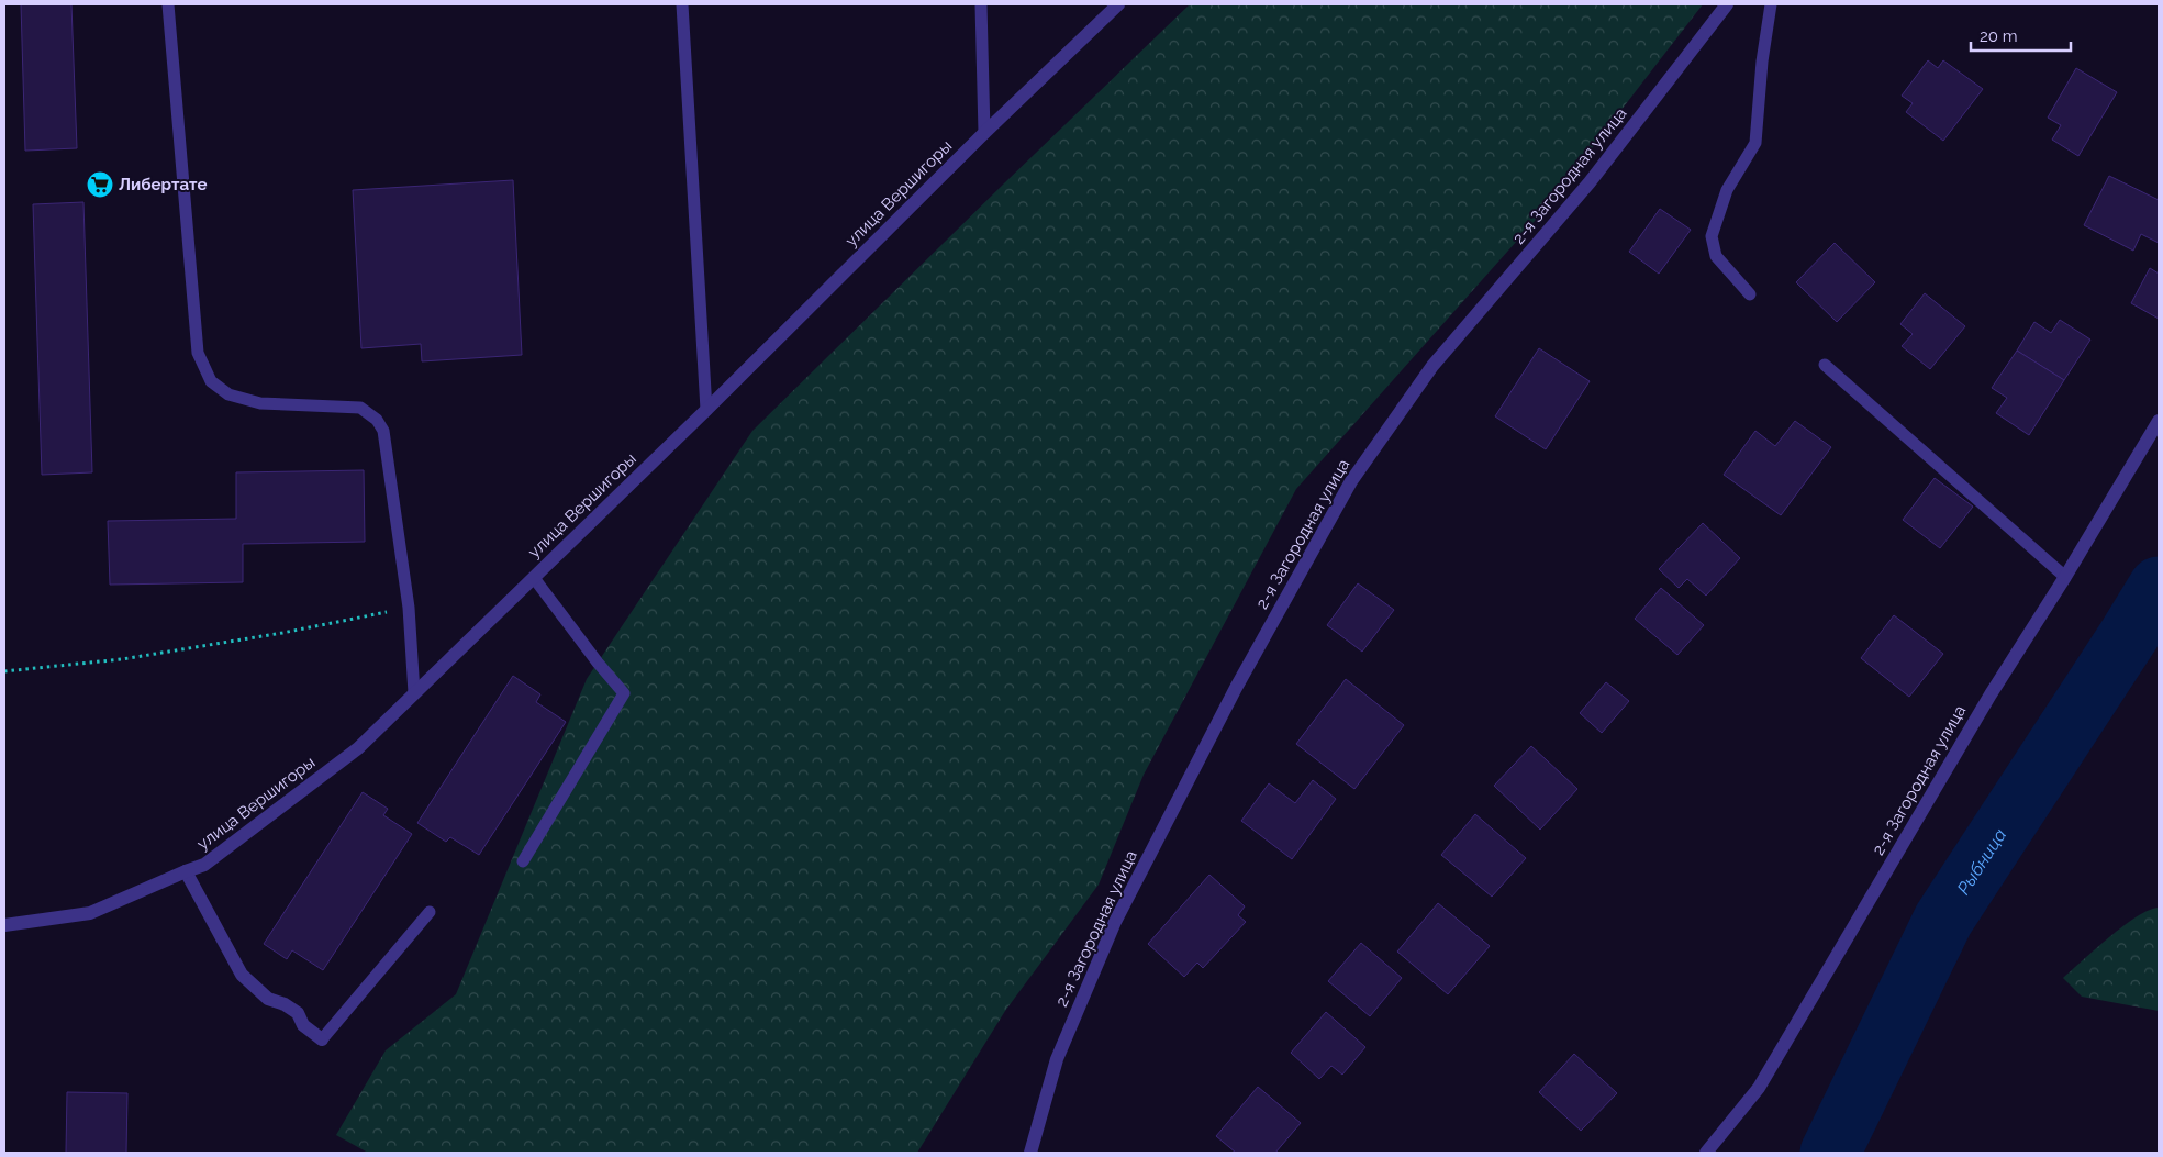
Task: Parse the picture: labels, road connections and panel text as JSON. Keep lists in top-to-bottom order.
{
  "streets": {
    "street": ["2-я Загородная улица", "улица Вершигоры"]
  },
  "water": ["Рыбница"],
  "places": {
    "supermarket": ["Либертате"]
  },
  "scale_bar": "20 m"
}
